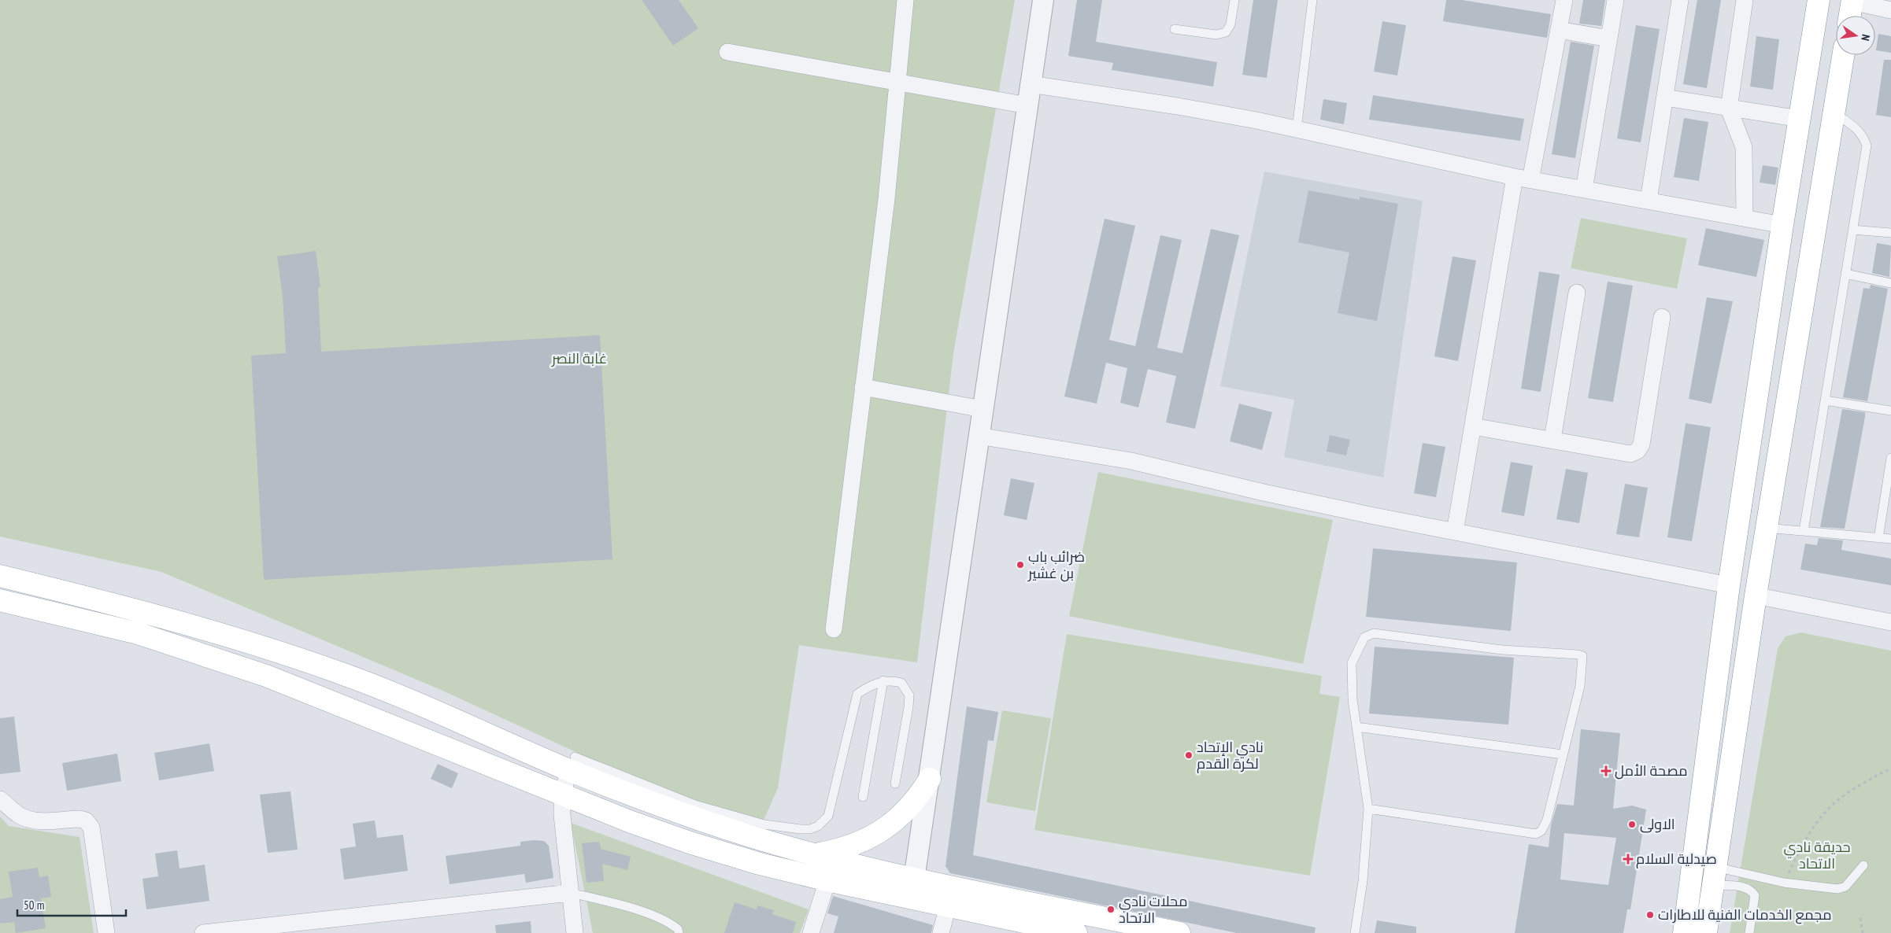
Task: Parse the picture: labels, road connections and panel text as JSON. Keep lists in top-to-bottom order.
{
  "parks": ["غابة النصر", "حديقة نادي الاتحاد"],
  "places": {
    "other": [
      "ضرائب باب بن غشير",
      "نادي الإتحاد لكرة القدم",
      "الاولى",
      "محلات نادي الاتحاد",
      "مجمع الخدمات الفنية للاطارات"
    ],
    "health": ["مصحة الأمل", "صيدلية السلام"]
  },
  "scale_bar": "50 m",
  "north": "right"
}
